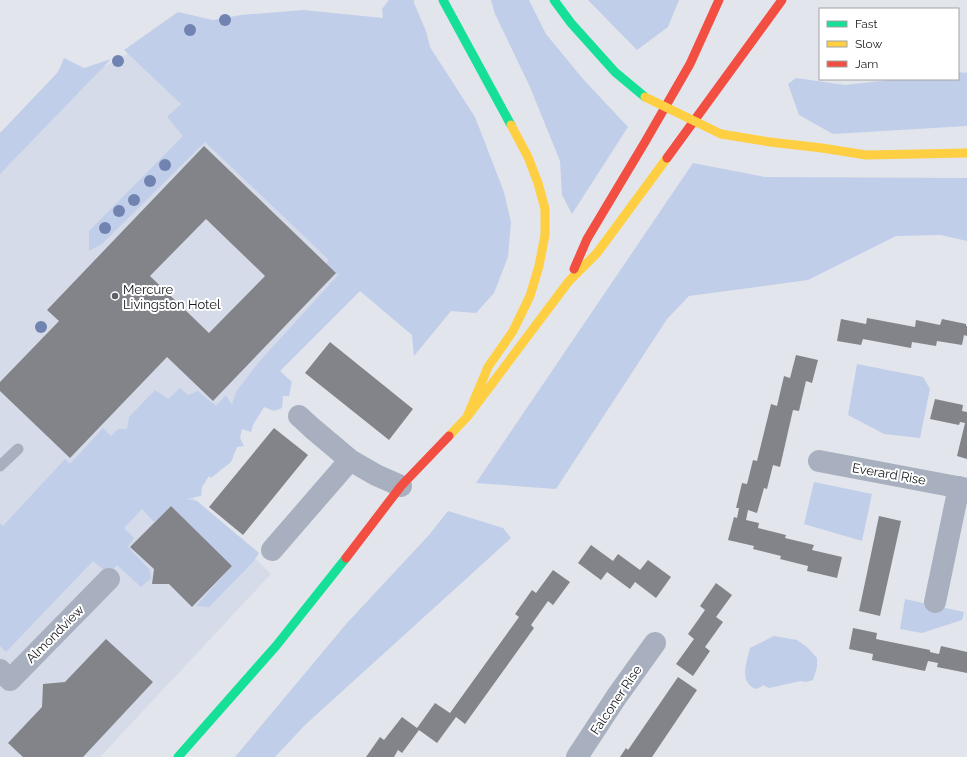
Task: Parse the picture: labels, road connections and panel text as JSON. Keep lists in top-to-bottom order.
{
  "streets": {
    "street": ["Everard Rise", "Almondview", "Falconer Rise"]
  },
  "places": ["Mercure Livingston Hotel"],
  "legend": ["Fast", "Slow", "Jam"]
}
